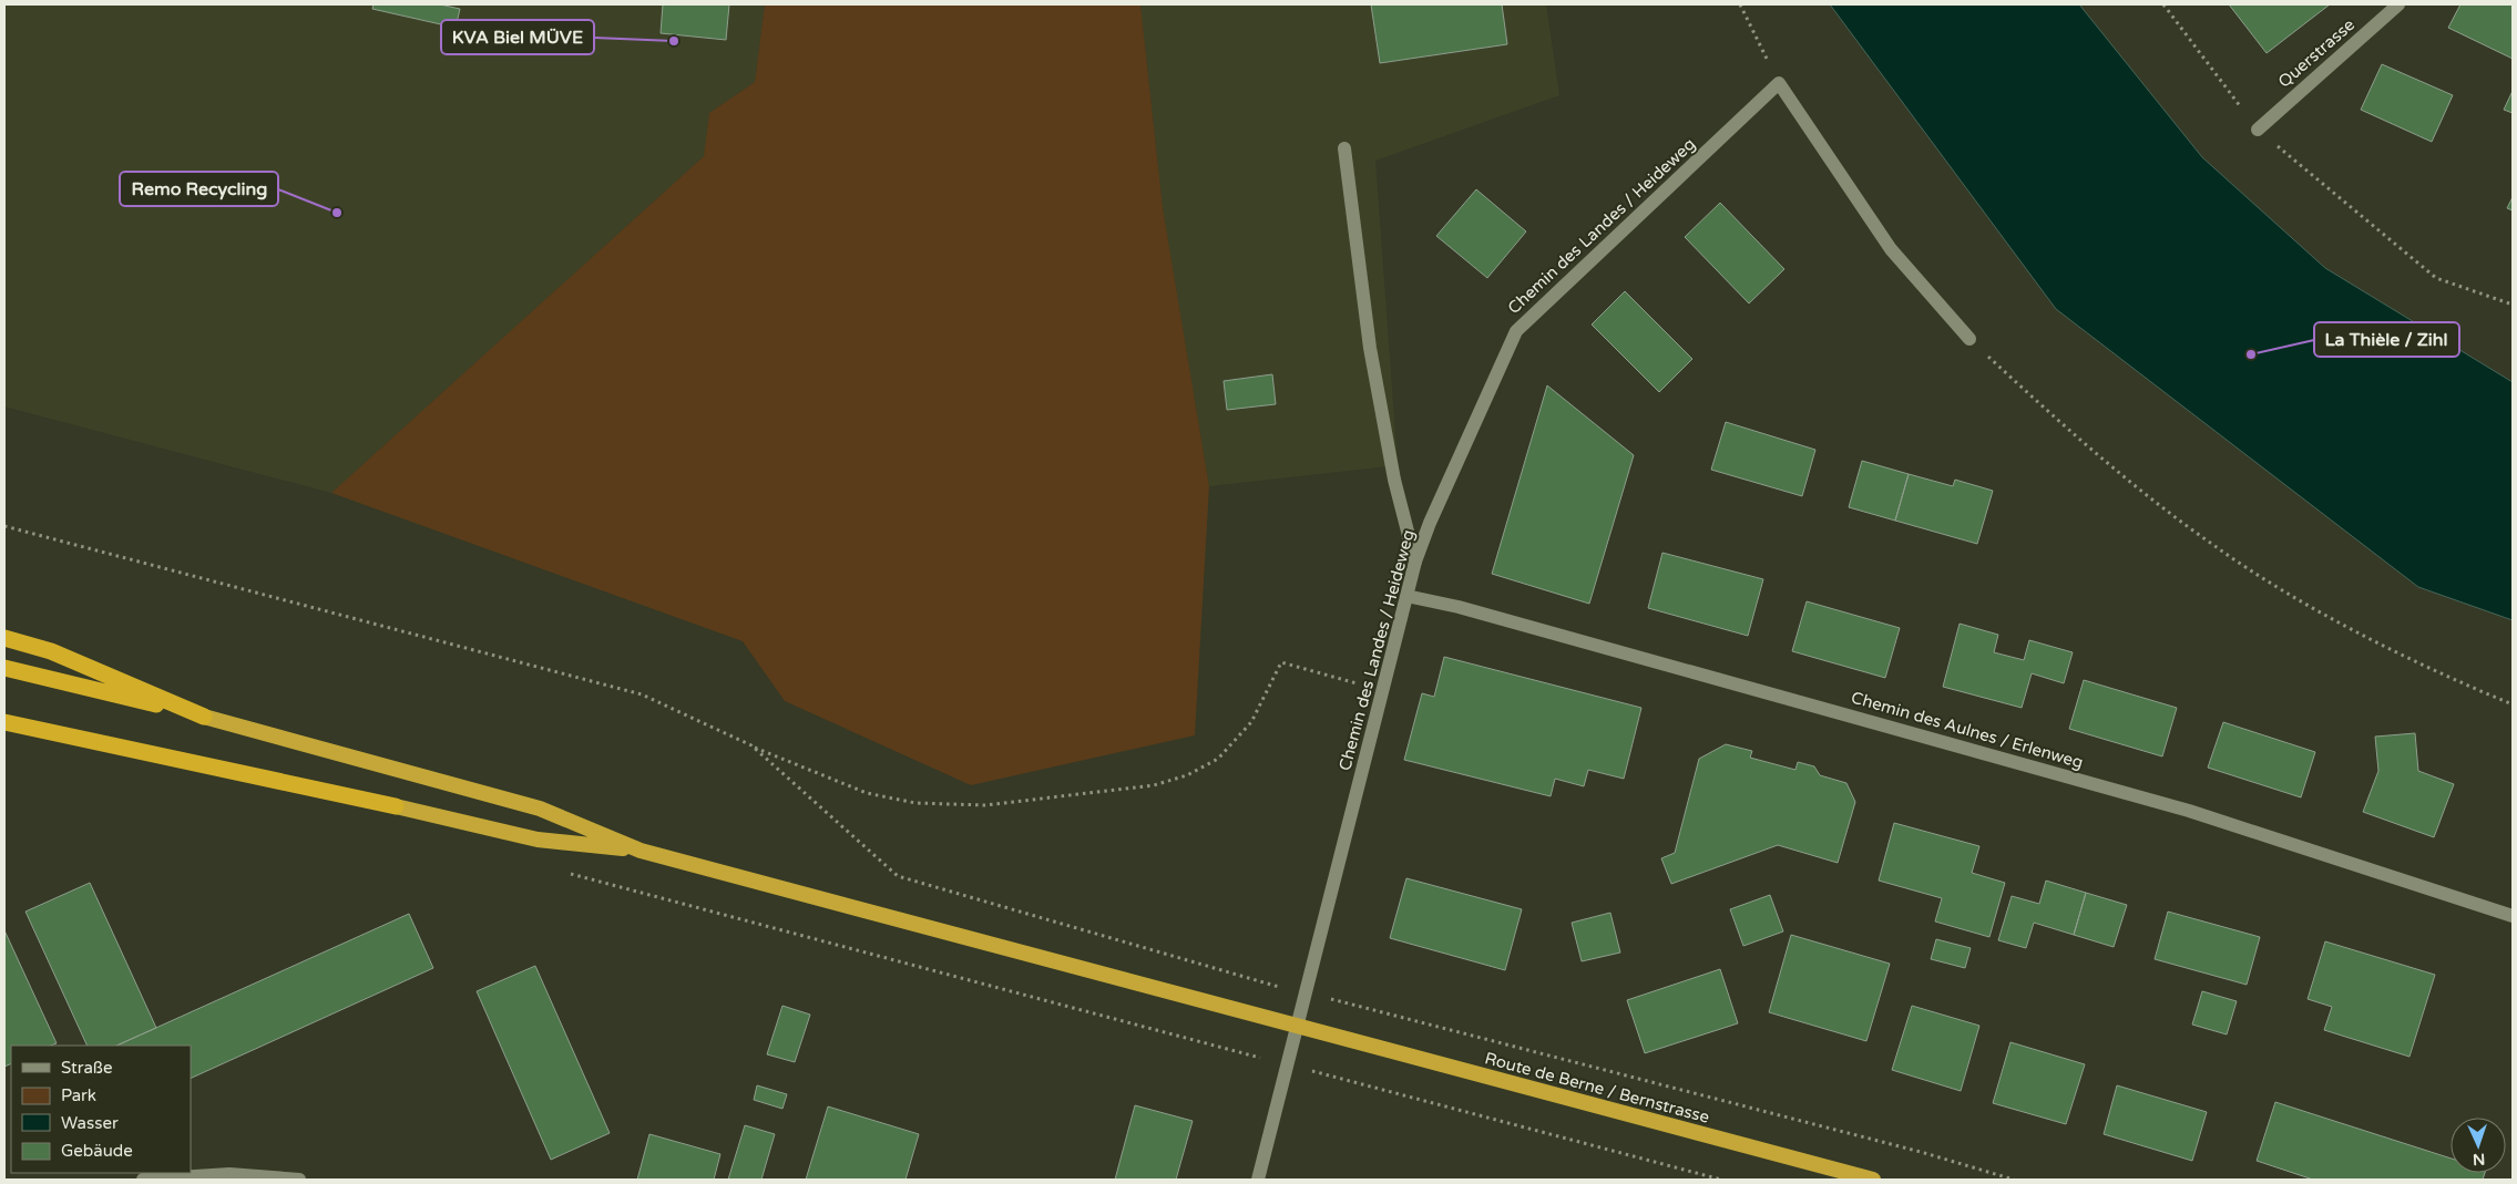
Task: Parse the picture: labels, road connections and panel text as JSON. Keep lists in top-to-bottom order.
{
  "streets": {
    "highway": ["Route de Berne / Bernstrasse"],
    "street": ["Querstrasse", "Chemin des Landes / Heideweg", "Chemin des Aulnes / Erlenweg"]
  },
  "crossings": [
    ["Chemin des Landes / Heideweg", "Chemin des Aulnes / Erlenweg"]
  ],
  "places": ["KVA Biel MÜVE", "Remo Recycling", "La Thièle / Zihl"],
  "legend": [
    "Straße",
    "Park",
    "Wasser",
    "Gebäude"
  ],
  "north": "bottom"
}
